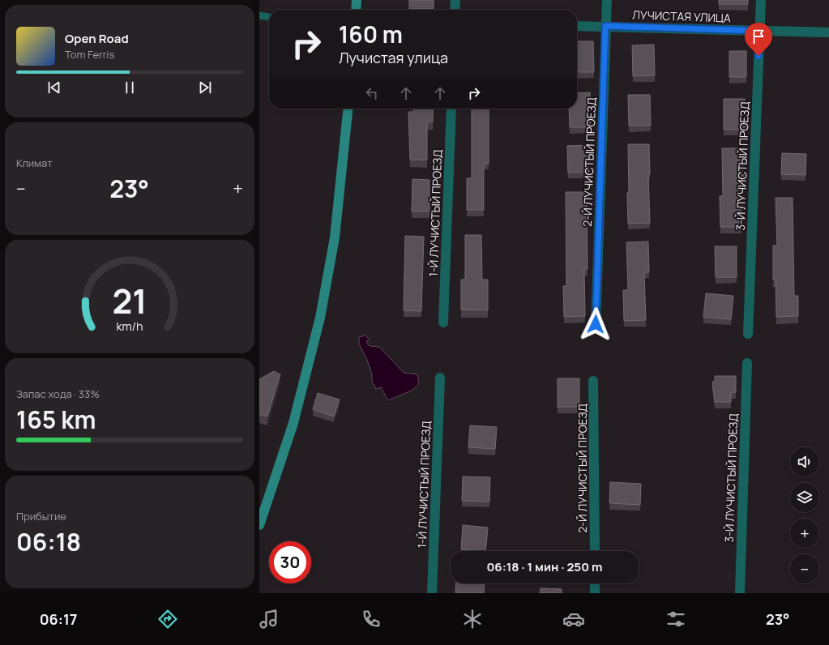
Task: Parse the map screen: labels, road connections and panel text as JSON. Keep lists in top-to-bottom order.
{
  "streets": {
    "street": [
      "ЛУЧИСТАЯ УЛИЦА",
      "2-Й ЛУЧИСТЫЙ ПРОЕЗД",
      "3-Й ЛУЧИСТЫЙ ПРОЕЗД",
      "1-Й ЛУЧИСТЫЙ ПРОЕЗД"
    ]
  },
  "crossings": [
    ["ЛУЧИСТАЯ УЛИЦА", "2-Й ЛУЧИСТЫЙ ПРОЕЗД"],
    ["ЛУЧИСТАЯ УЛИЦА", "3-Й ЛУЧИСТЫЙ ПРОЕЗД"]
  ],
  "page": {
    "turn": ["160 m", "Лучистая улица"],
    "song": ["Open Road", "Tom Ferris"],
    "tile": [
      "Климат",
      ["Запас хода · 33%", "165 km"],
      ["Прибытие", "06:18"]
    ],
    "heat": ["−", "23°", "+"],
    "map_buttons": ["+", "−"],
    "limit": "30",
    "trip": "06:18 · 1 мин · 250 m",
    "tabs": ["06:17", "23°"],
    "gauge": ["21", "km/h"]
  }
}
